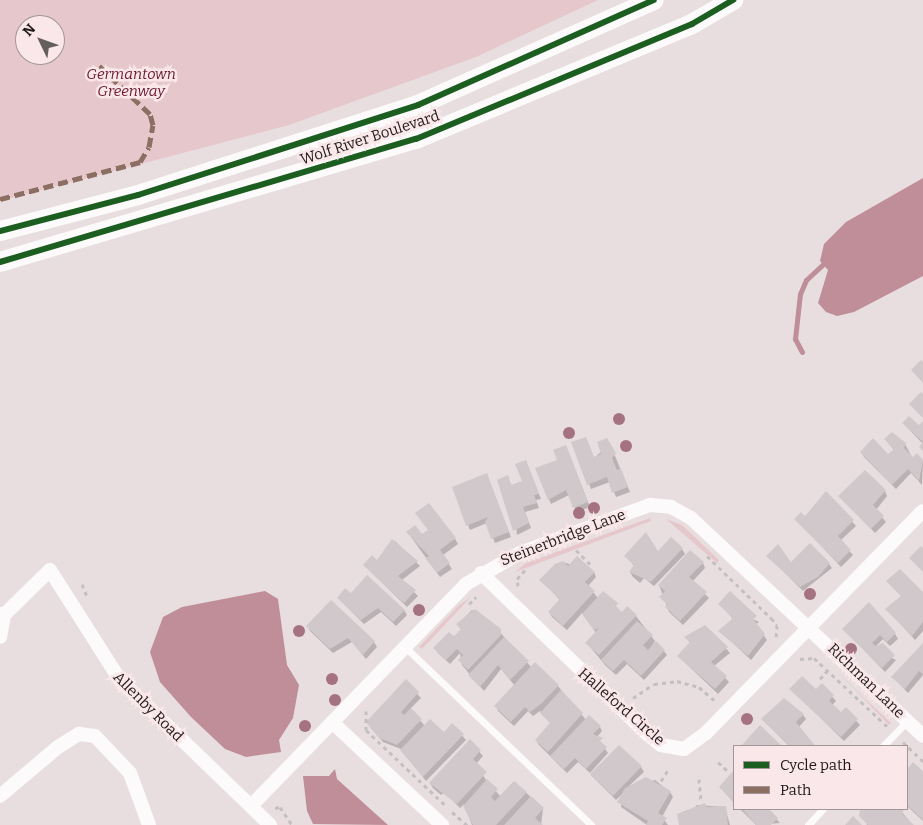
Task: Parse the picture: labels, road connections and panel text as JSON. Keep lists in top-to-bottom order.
{
  "streets": {
    "main road": ["Wolf River Boulevard"],
    "street": [
      "Steinerbridge Lane",
      "Richman Lane",
      "Allenby Road",
      "Halleford Circle"
    ]
  },
  "crossings": [
    ["Steinerbridge Lane", "Richman Lane"],
    ["Steinerbridge Lane", "Allenby Road"],
    ["Steinerbridge Lane", "Halleford Circle"],
    ["Richman Lane", "Halleford Circle"]
  ],
  "parks": ["Germantown Greenway"],
  "legend": ["Cycle path", "Path"],
  "north": "top left"
}
